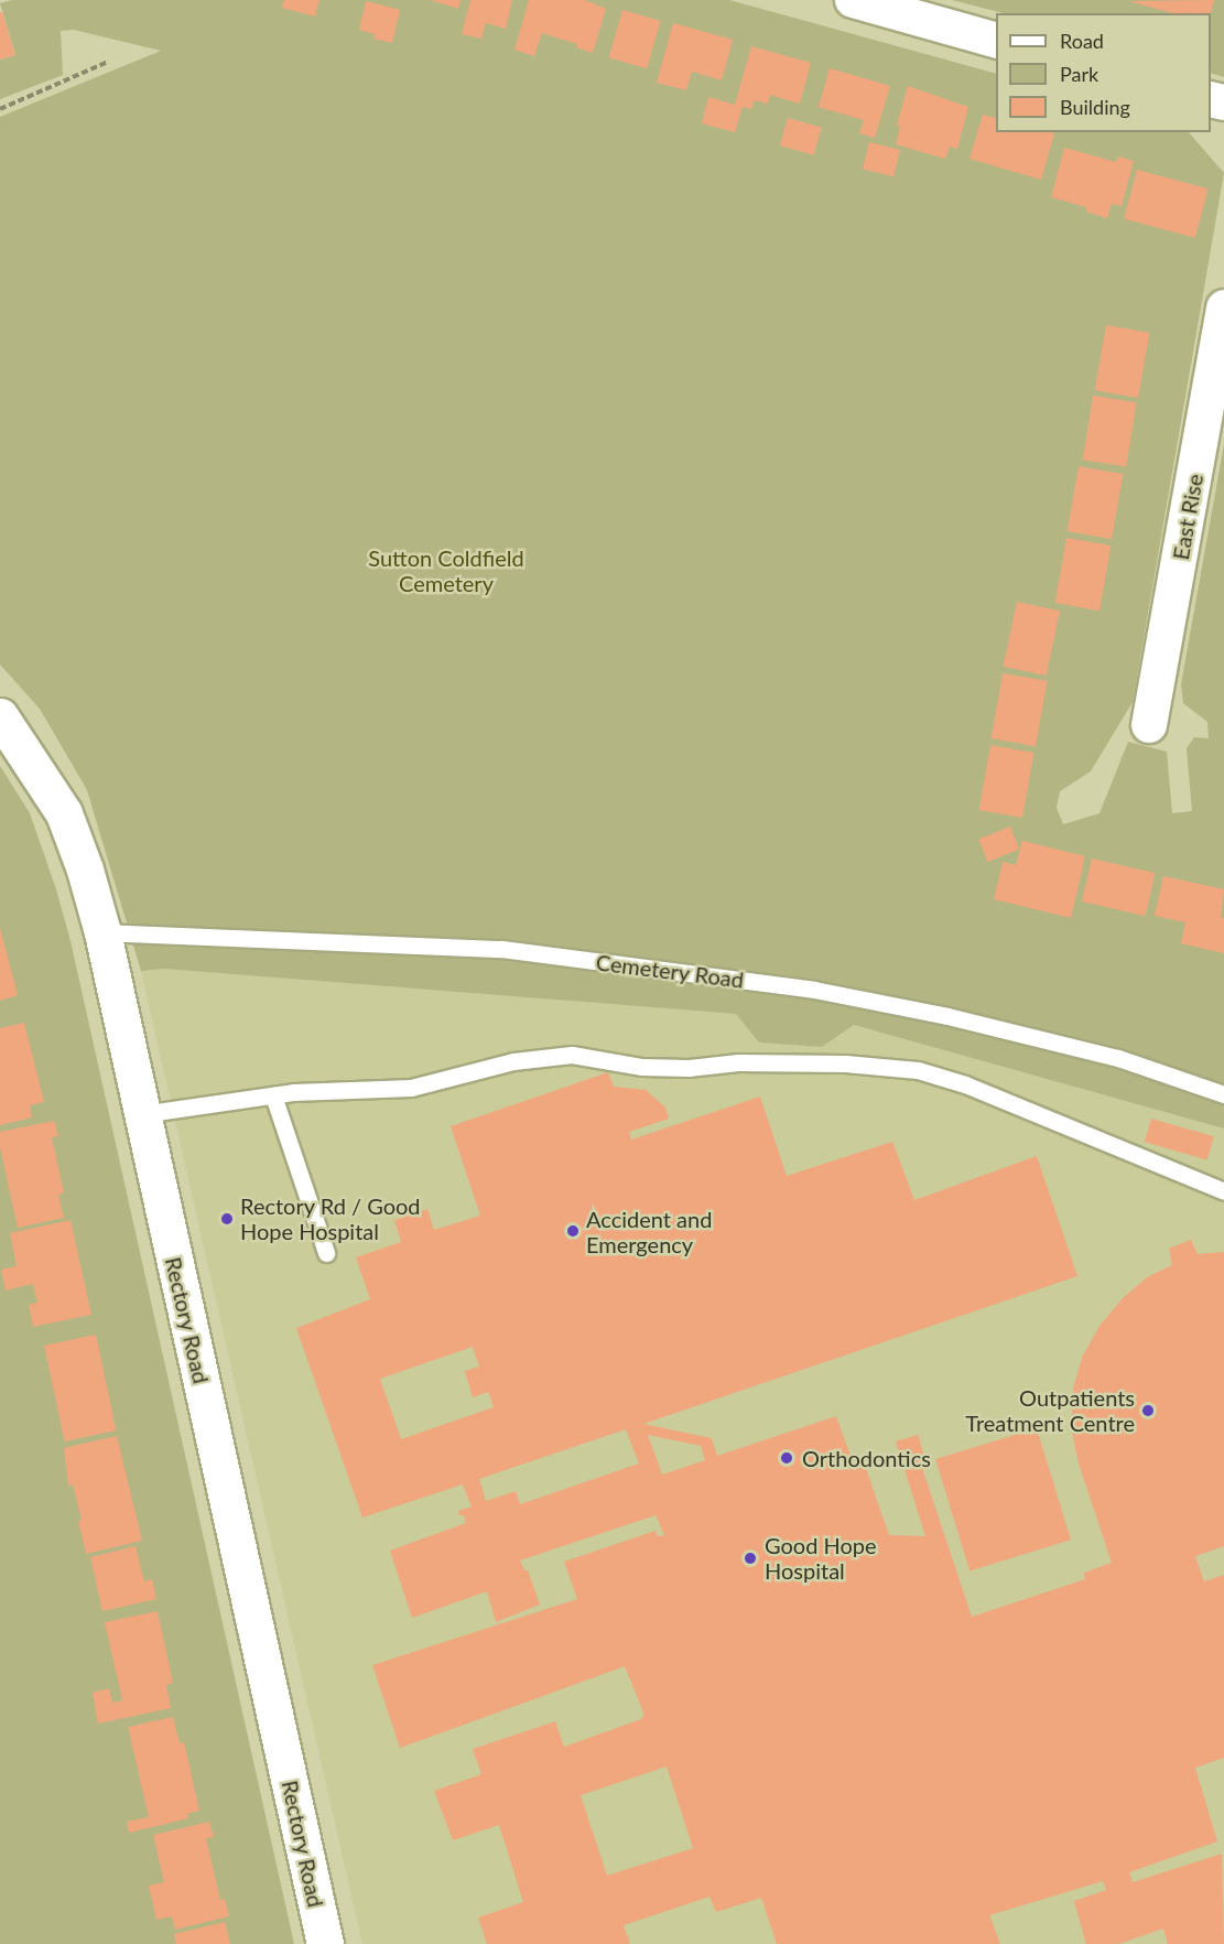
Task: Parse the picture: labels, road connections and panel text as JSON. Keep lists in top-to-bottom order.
{
  "streets": {
    "street": ["East Rise", "Rectory Road"],
    "lane": ["Cemetery Road"]
  },
  "crossings": [
    ["Cemetery Road", "Rectory Road"]
  ],
  "parks": ["Sutton Coldfield Cemetery"],
  "places": [
    "Rectory Rd / Good Hope Hospital",
    "Accident and Emergency",
    "Outpatients Treatment Centre",
    "Orthodontics",
    "Good Hope Hospital"
  ],
  "legend": ["Road", "Park", "Building"]
}
